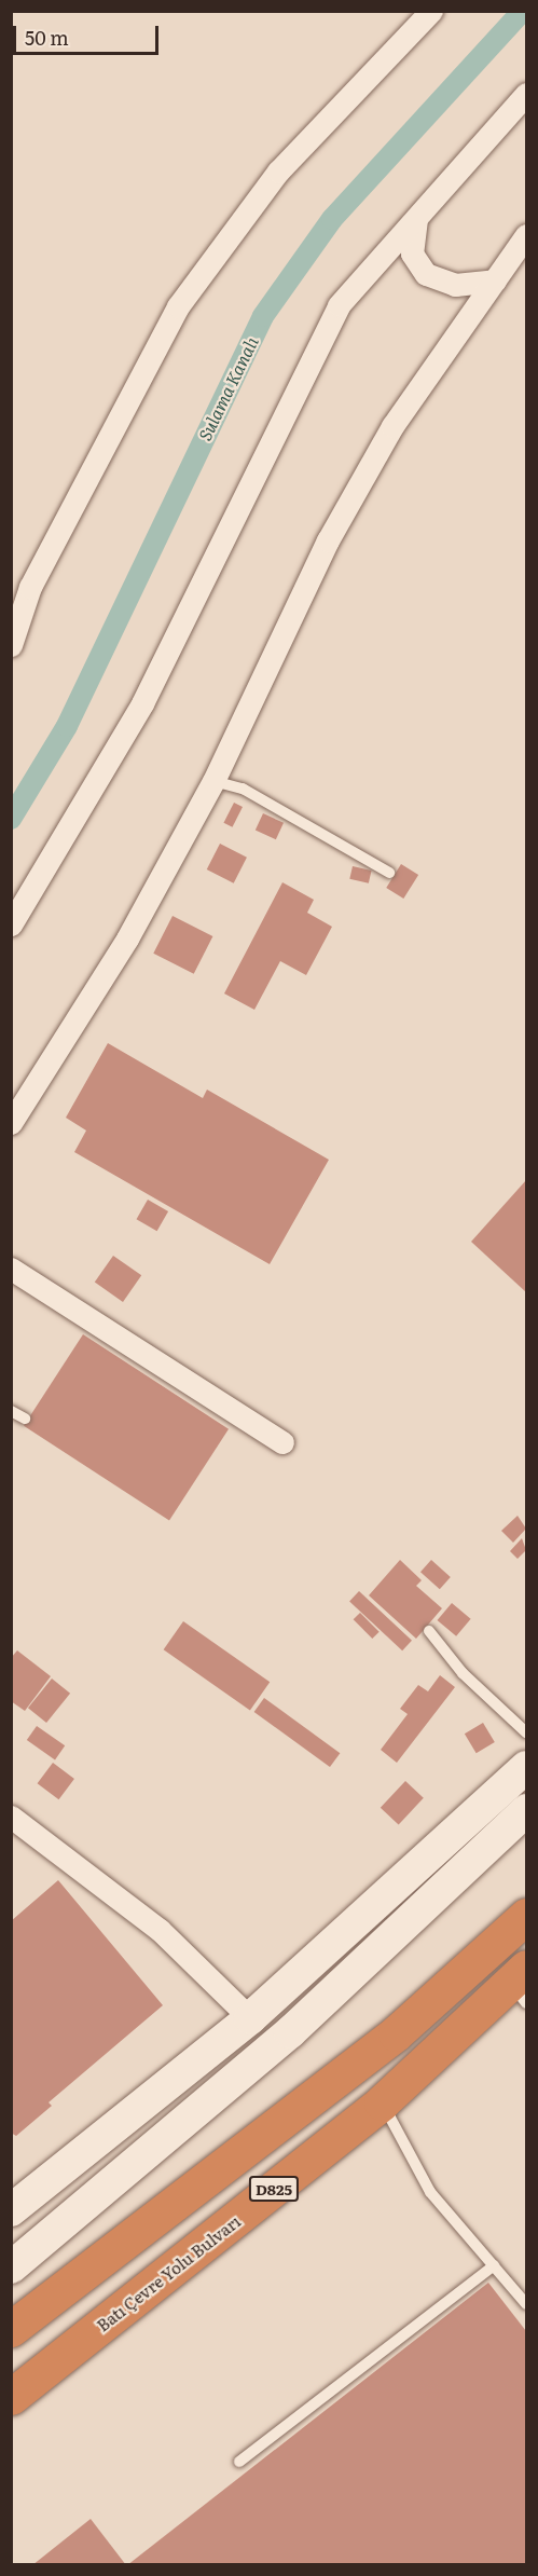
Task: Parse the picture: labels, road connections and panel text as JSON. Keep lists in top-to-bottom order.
{
  "streets": {
    "highway": ["D825", "Batı Çevre Yolu Bulvarı"]
  },
  "water": ["Sulama Kanalı"],
  "scale_bar": "50 m"
}
